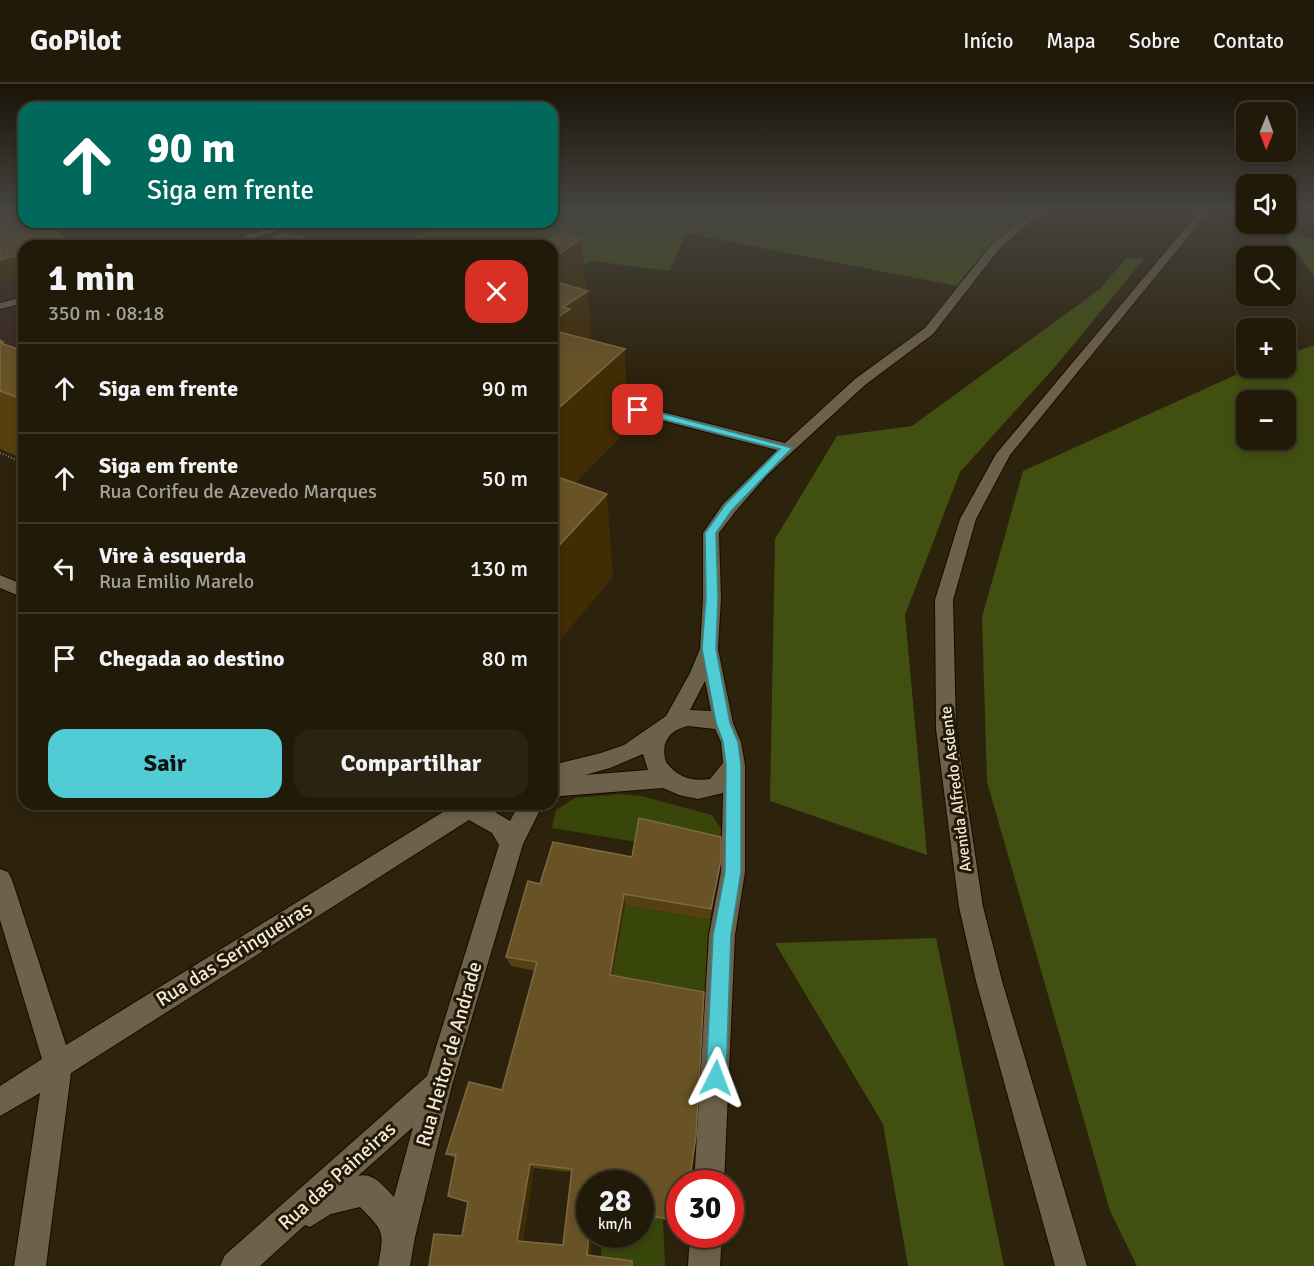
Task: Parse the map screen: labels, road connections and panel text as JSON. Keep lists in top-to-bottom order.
{
  "streets": {
    "street": [
      "Avenida Alfredo Asdente",
      "Rua das Seringueiras",
      "Rua Heitor de Andrade",
      "Rua das Paineiras"
    ]
  },
  "crossings": [
    ["Rua Heitor de Andrade", "Rua das Paineiras"]
  ],
  "north": "bottom",
  "page": {
    "header": "GoPilot",
    "nav": [
      "Início",
      "Mapa",
      "Sobre",
      "Contato"
    ],
    "map_buttons": ["+", "−"],
    "turn": ["90 m", "Siga em frente"],
    "heading": ["1 min", "350 m · 08:18"],
    "list": [
      {
        "name": "Siga em frente",
        "value": "90 m"
      },
      {
        "name": "Siga em frente",
        "note": "Rua Corifeu de Azevedo Marques",
        "value": "50 m"
      },
      {
        "name": "Vire à esquerda",
        "note": "Rua Emilio Marelo",
        "value": "130 m"
      },
      {
        "name": "Chegada ao destino",
        "value": "80 m"
      }
    ],
    "buttons": ["Sair", "Compartilhar"],
    "speed": "28 km/h",
    "limit": "30"
  }
}
